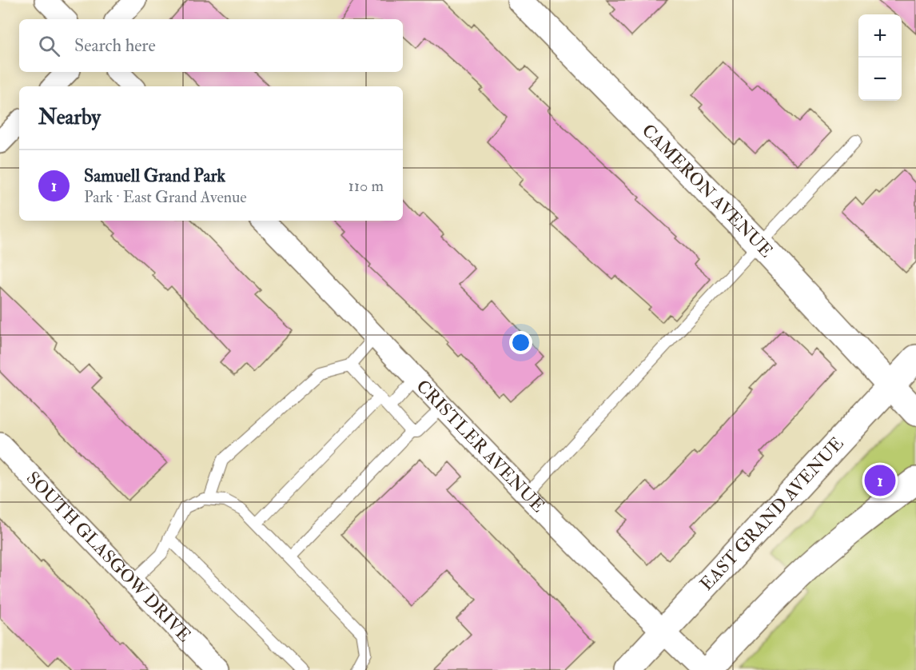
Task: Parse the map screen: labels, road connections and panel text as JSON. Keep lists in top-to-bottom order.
{
  "streets": {
    "main road": ["CAMERON AVENUE", "EAST GRAND AVENUE"],
    "street": ["CRISTLER AVENUE", "SOUTH GLASGOW DRIVE"]
  },
  "crossings": [
    ["CAMERON AVENUE", "EAST GRAND AVENUE"],
    ["CRISTLER AVENUE", "EAST GRAND AVENUE"]
  ],
  "page": {
    "map_buttons": ["+", "−"],
    "search": "Search here",
    "heading": "Nearby",
    "list": [
      {
        "mark": "1",
        "name": "Samuell Grand Park",
        "note": "Park · East Grand Avenue",
        "value": "110 m"
      }
    ],
    "pins": "1"
  }
}
